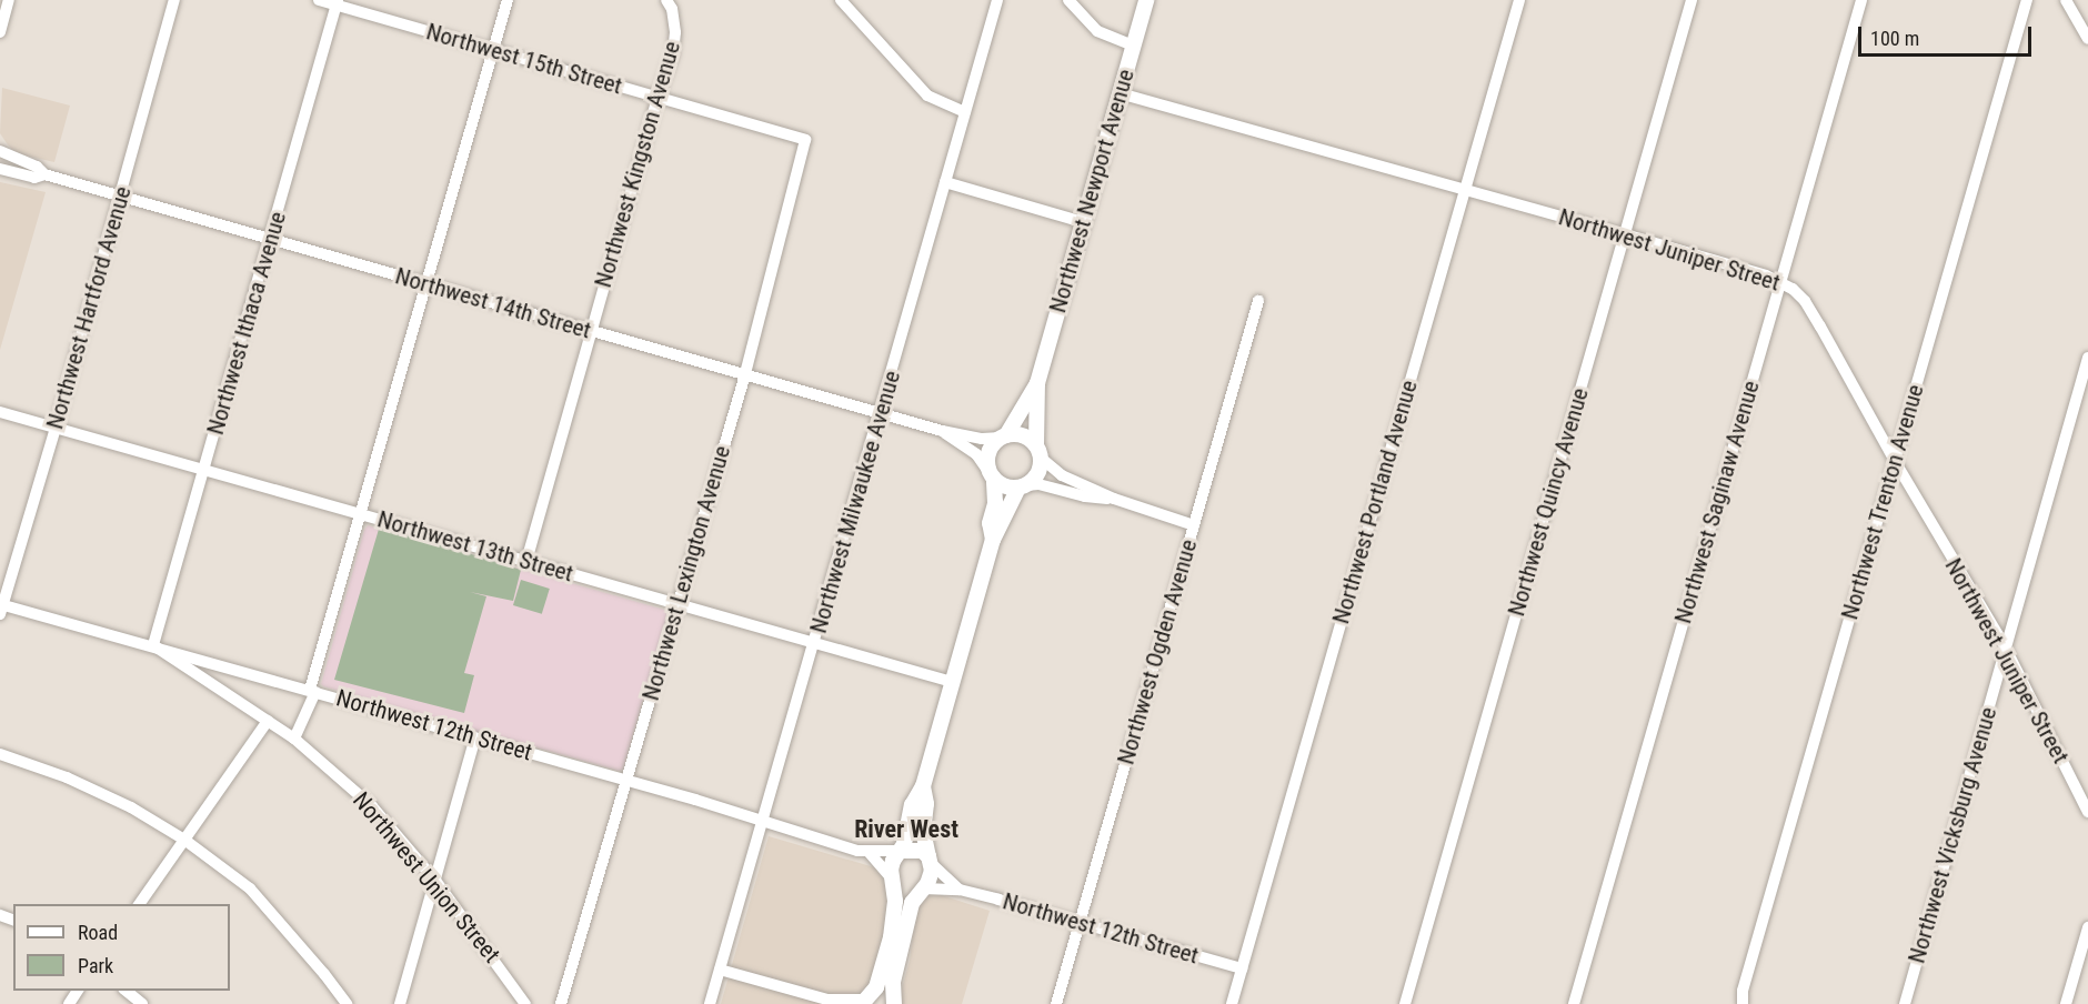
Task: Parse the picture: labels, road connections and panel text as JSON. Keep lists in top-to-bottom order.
{
  "streets": {
    "main road": ["Northwest Newport Avenue"],
    "street": [
      "Northwest 15th Street",
      "Northwest Kingston Avenue",
      "Northwest Juniper Street",
      "Northwest 14th Street",
      "Northwest Hartford Avenue",
      "Northwest Ithaca Avenue",
      "Northwest Milwaukee Avenue",
      "Northwest Portland Avenue",
      "Northwest Quincy Avenue",
      "Northwest Saginaw Avenue",
      "Northwest Trenton Avenue",
      "Northwest 13th Street",
      "Northwest Lexington Avenue",
      "Northwest Ogden Avenue",
      "Northwest 12th Street",
      "Northwest Vicksburg Avenue",
      "Northwest Union Street"
    ]
  },
  "crossings": [
    ["Northwest 15th Street", "Northwest Kingston Avenue"],
    ["Northwest 15th Street", "Northwest Ithaca Avenue"],
    ["Northwest 15th Street", "Northwest Lexington Avenue"],
    ["Northwest Kingston Avenue", "Northwest 14th Street"],
    ["Northwest Kingston Avenue", "Northwest 13th Street"],
    ["Northwest Newport Avenue", "Northwest Juniper Street"],
    ["Northwest Newport Avenue", "Northwest 14th Street"],
    ["Northwest Juniper Street", "Northwest Portland Avenue"],
    ["Northwest Juniper Street", "Northwest Quincy Avenue"],
    ["Northwest Juniper Street", "Northwest Saginaw Avenue"],
    ["Northwest Juniper Street", "Northwest Trenton Avenue"],
    ["Northwest Juniper Street", "Northwest Vicksburg Avenue"],
    ["Northwest 14th Street", "Northwest Hartford Avenue"],
    ["Northwest 14th Street", "Northwest Ithaca Avenue"],
    ["Northwest 14th Street", "Northwest Milwaukee Avenue"],
    ["Northwest 14th Street", "Northwest Lexington Avenue"],
    ["Northwest Hartford Avenue", "Northwest 13th Street"],
    ["Northwest Hartford Avenue", "Northwest 12th Street"],
    ["Northwest Ithaca Avenue", "Northwest 13th Street"],
    ["Northwest Ithaca Avenue", "Northwest 12th Street"],
    ["Northwest Ithaca Avenue", "Northwest Union Street"],
    ["Northwest Milwaukee Avenue", "Northwest 13th Street"],
    ["Northwest Milwaukee Avenue", "Northwest 12th Street"],
    ["Northwest Portland Avenue", "Northwest 12th Street"],
    ["Northwest 13th Street", "Northwest Lexington Avenue"],
    ["Northwest Lexington Avenue", "Northwest 12th Street"],
    ["Northwest Ogden Avenue", "Northwest 12th Street"],
    ["Northwest 12th Street", "Northwest Union Street"]
  ],
  "districts": ["River West"],
  "legend": ["Road", "Park"],
  "scale_bar": "100 m"
}
